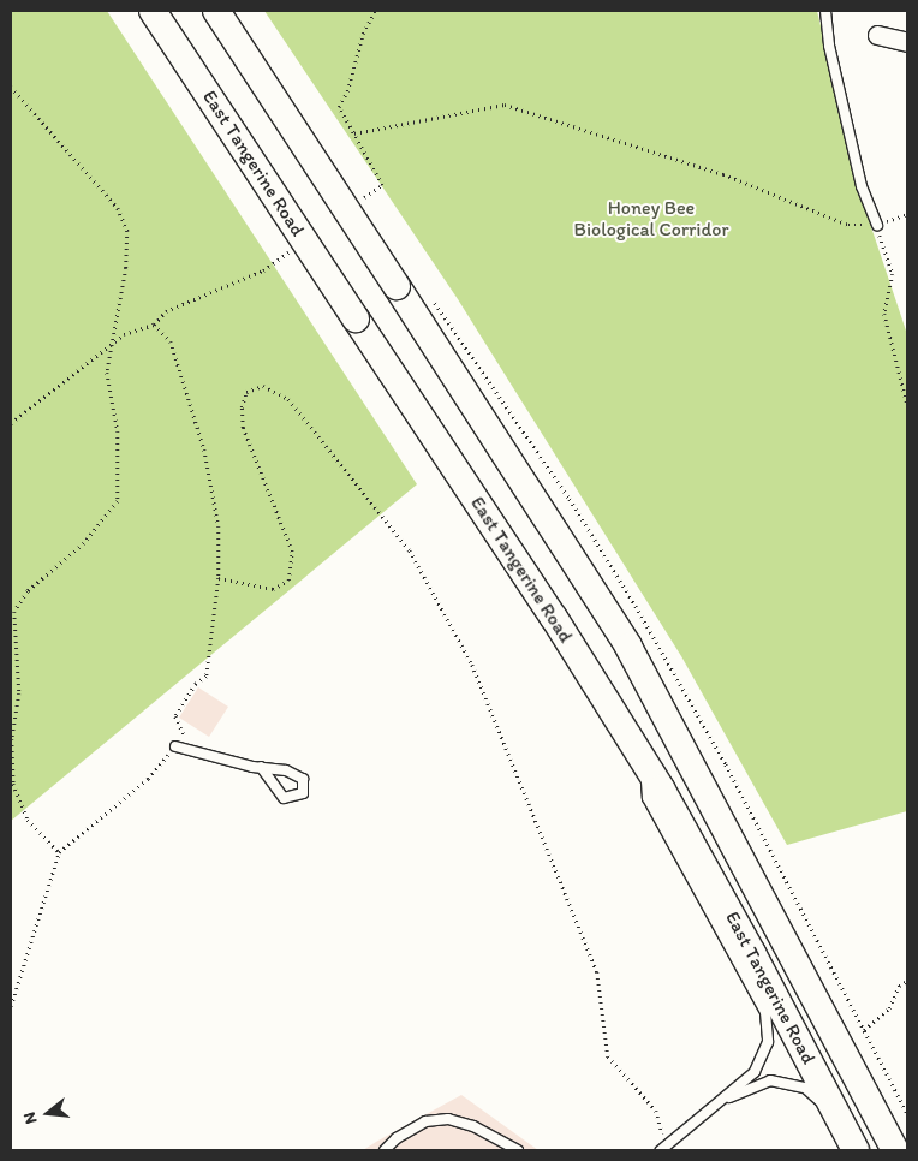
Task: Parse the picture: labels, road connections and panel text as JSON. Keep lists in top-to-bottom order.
{
  "streets": {
    "main road": ["East Tangerine Road"]
  },
  "parks": ["Honey Bee Biological Corridor"],
  "north": "left"
}
